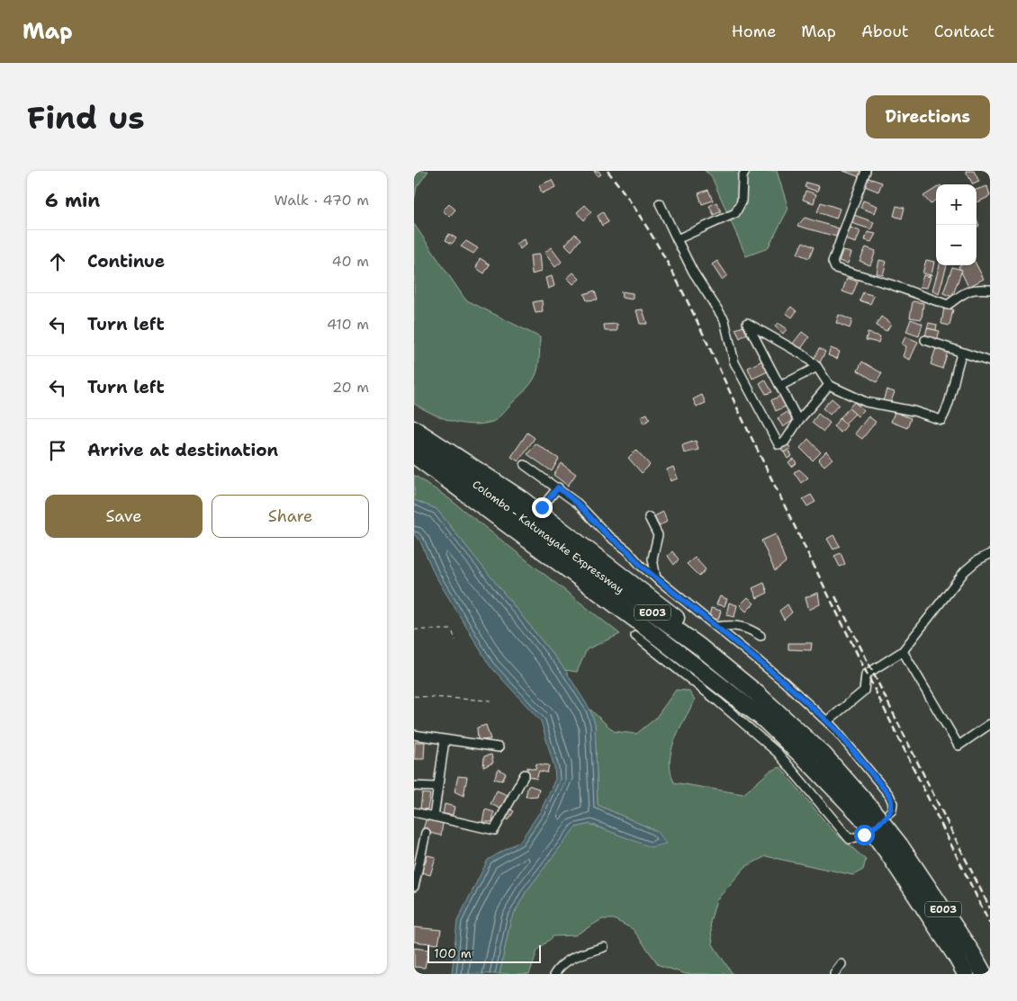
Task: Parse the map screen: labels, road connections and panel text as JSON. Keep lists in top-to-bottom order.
{
  "streets": {
    "highway": ["Colombo - Katunayake Expressway", "E003"]
  },
  "scale_bar": "100 m",
  "page": {
    "header": "Map",
    "nav": [
      "Home",
      "Map",
      "About",
      "Contact"
    ],
    "buttons": [
      "Directions",
      ["Save", "Share"]
    ],
    "title": "Find us",
    "heading": ["6 min", "Walk · 470 m"],
    "map_buttons": ["+", "−"],
    "list": [
      ["Continue", "40 m"],
      ["Turn left", "410 m"],
      ["Turn left", "20 m"],
      "Arrive at destination"
    ],
    "scale": "100 m"
  }
}
